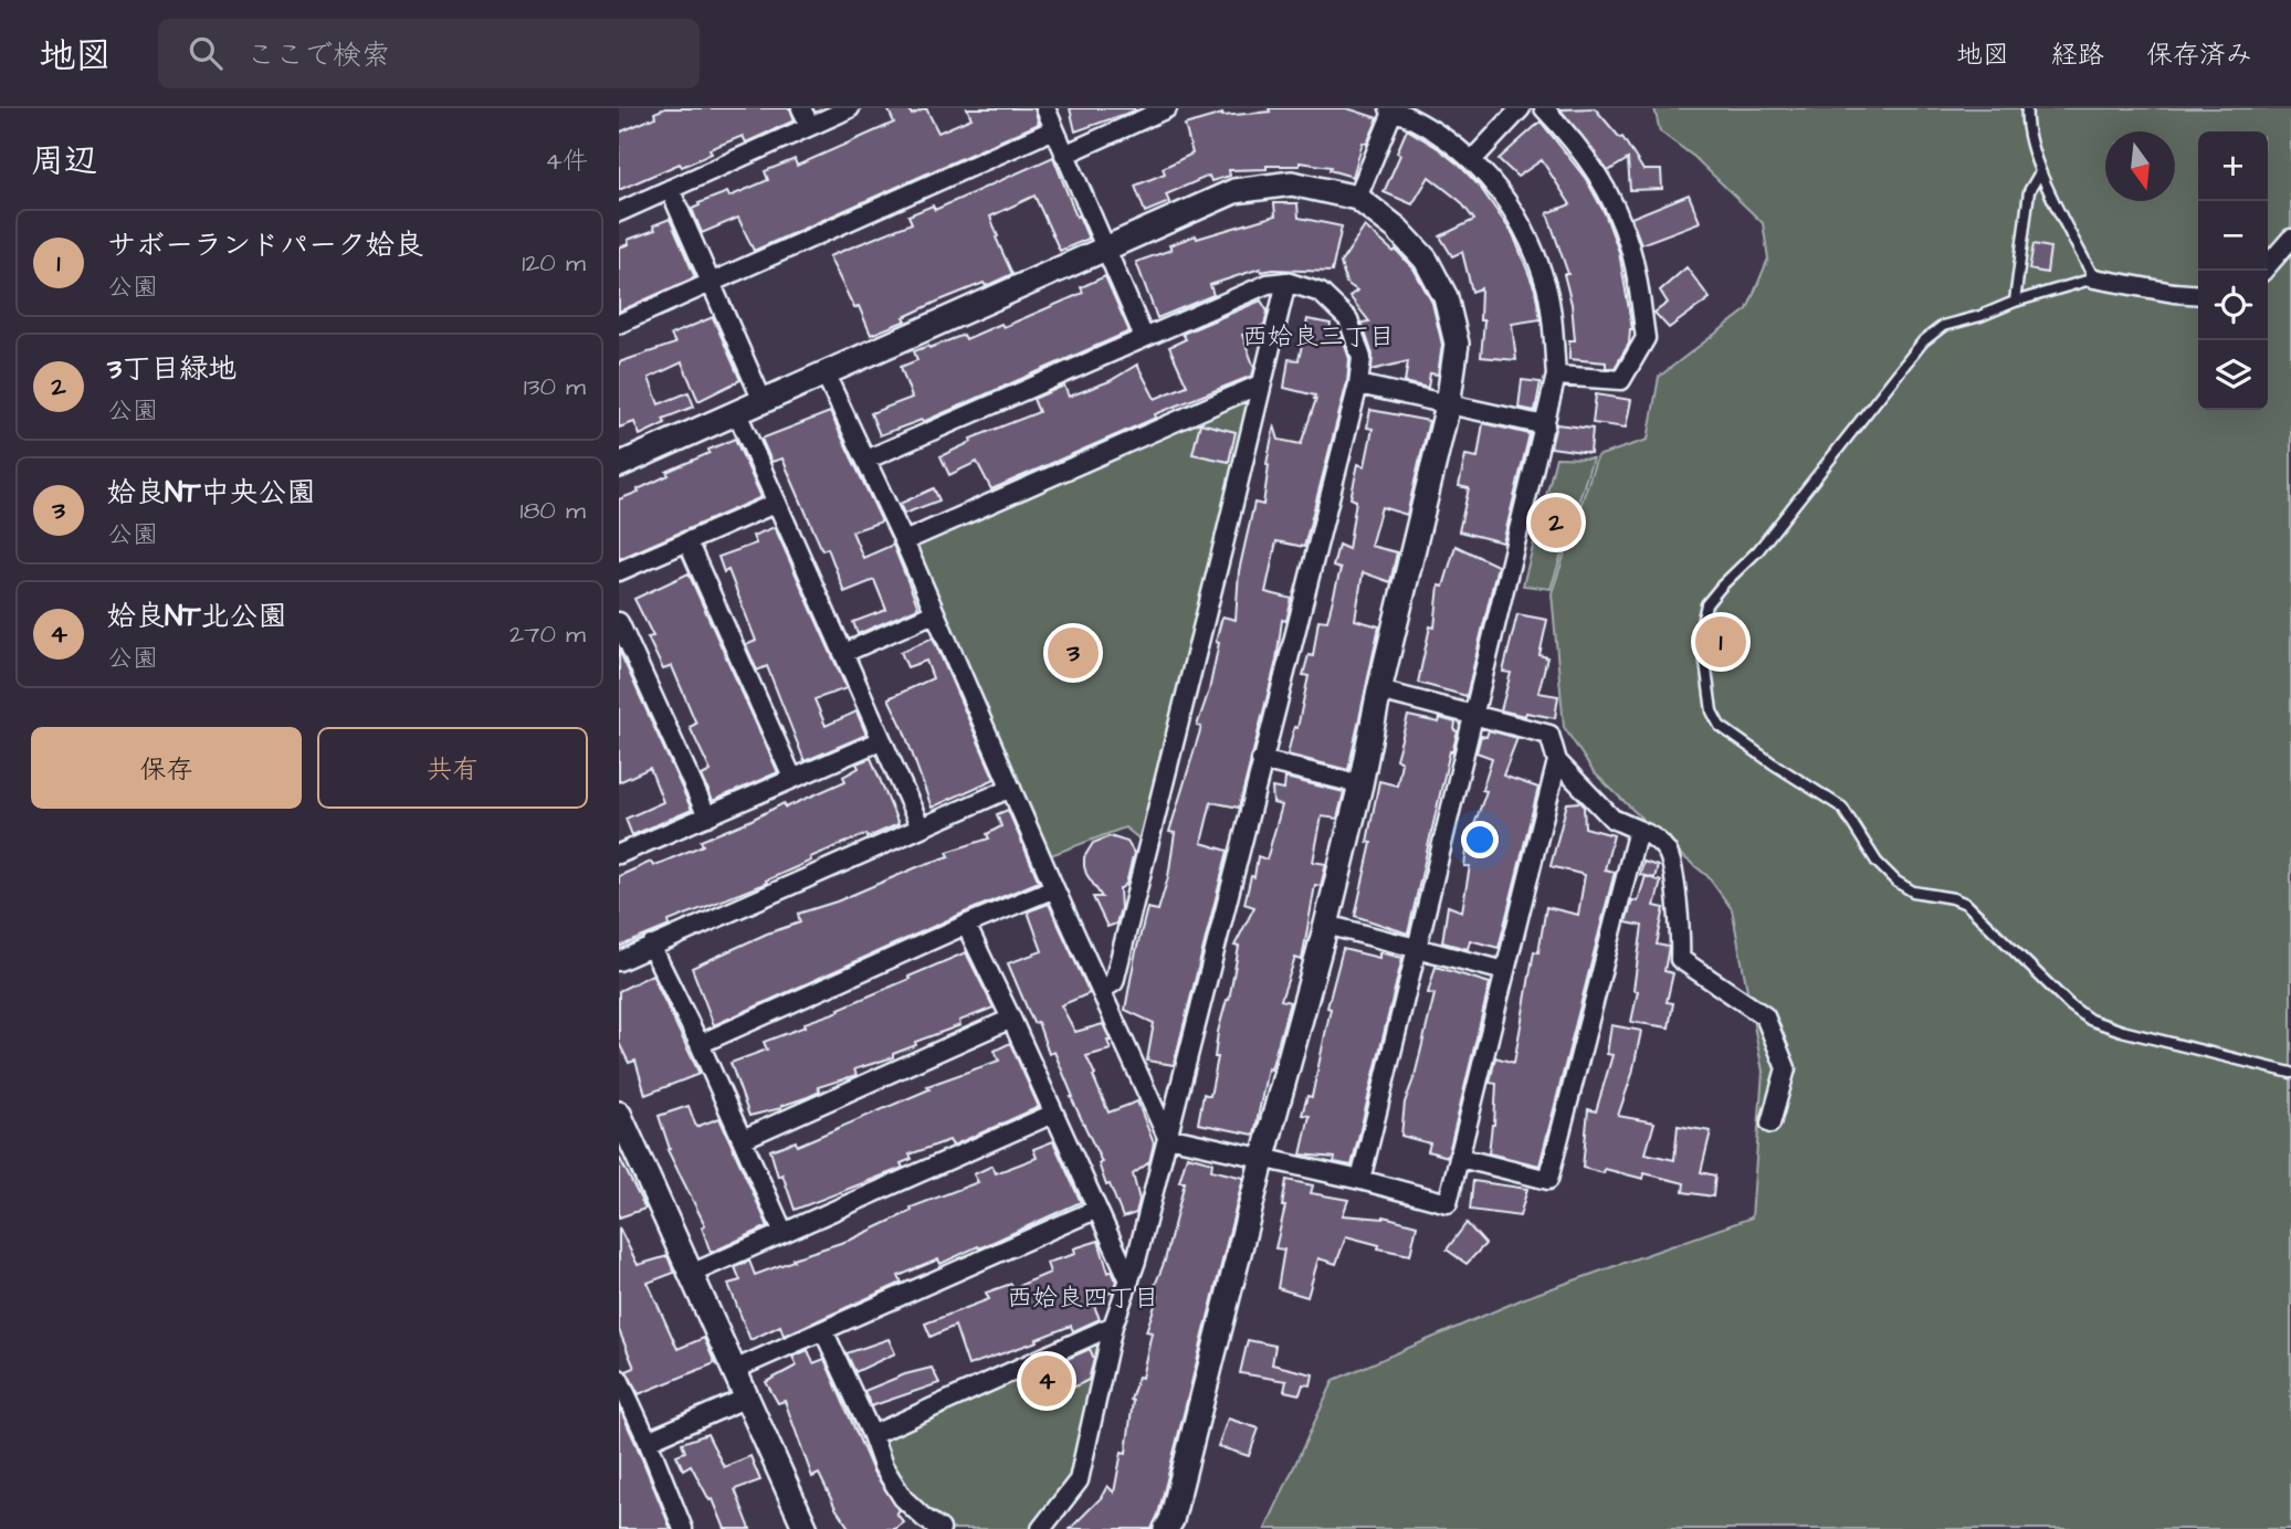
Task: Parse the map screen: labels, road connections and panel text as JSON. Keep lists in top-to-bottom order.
{
  "districts": ["西姶良三丁目", "西姶良四丁目"],
  "north": "bottom",
  "page": {
    "header": "地図",
    "search": "ここで検索",
    "nav": ["地図", "経路", "保存済み"],
    "heading": ["周辺", "4件"],
    "map_buttons": ["+", "−"],
    "list": [
      {
        "mark": "1",
        "name": "サボーランドパーク姶良",
        "note": "公園",
        "value": "120 m"
      },
      {
        "mark": "2",
        "name": "3丁目緑地",
        "note": "公園",
        "value": "130 m"
      },
      {
        "mark": "3",
        "name": "姶良NT中央公園",
        "note": "公園",
        "value": "180 m"
      },
      {
        "mark": "4",
        "name": "姶良NT北公園",
        "note": "公園",
        "value": "270 m"
      }
    ],
    "pins": [
      "2",
      "1",
      "3",
      "4"
    ],
    "buttons": ["保存", "共有"]
  }
}
